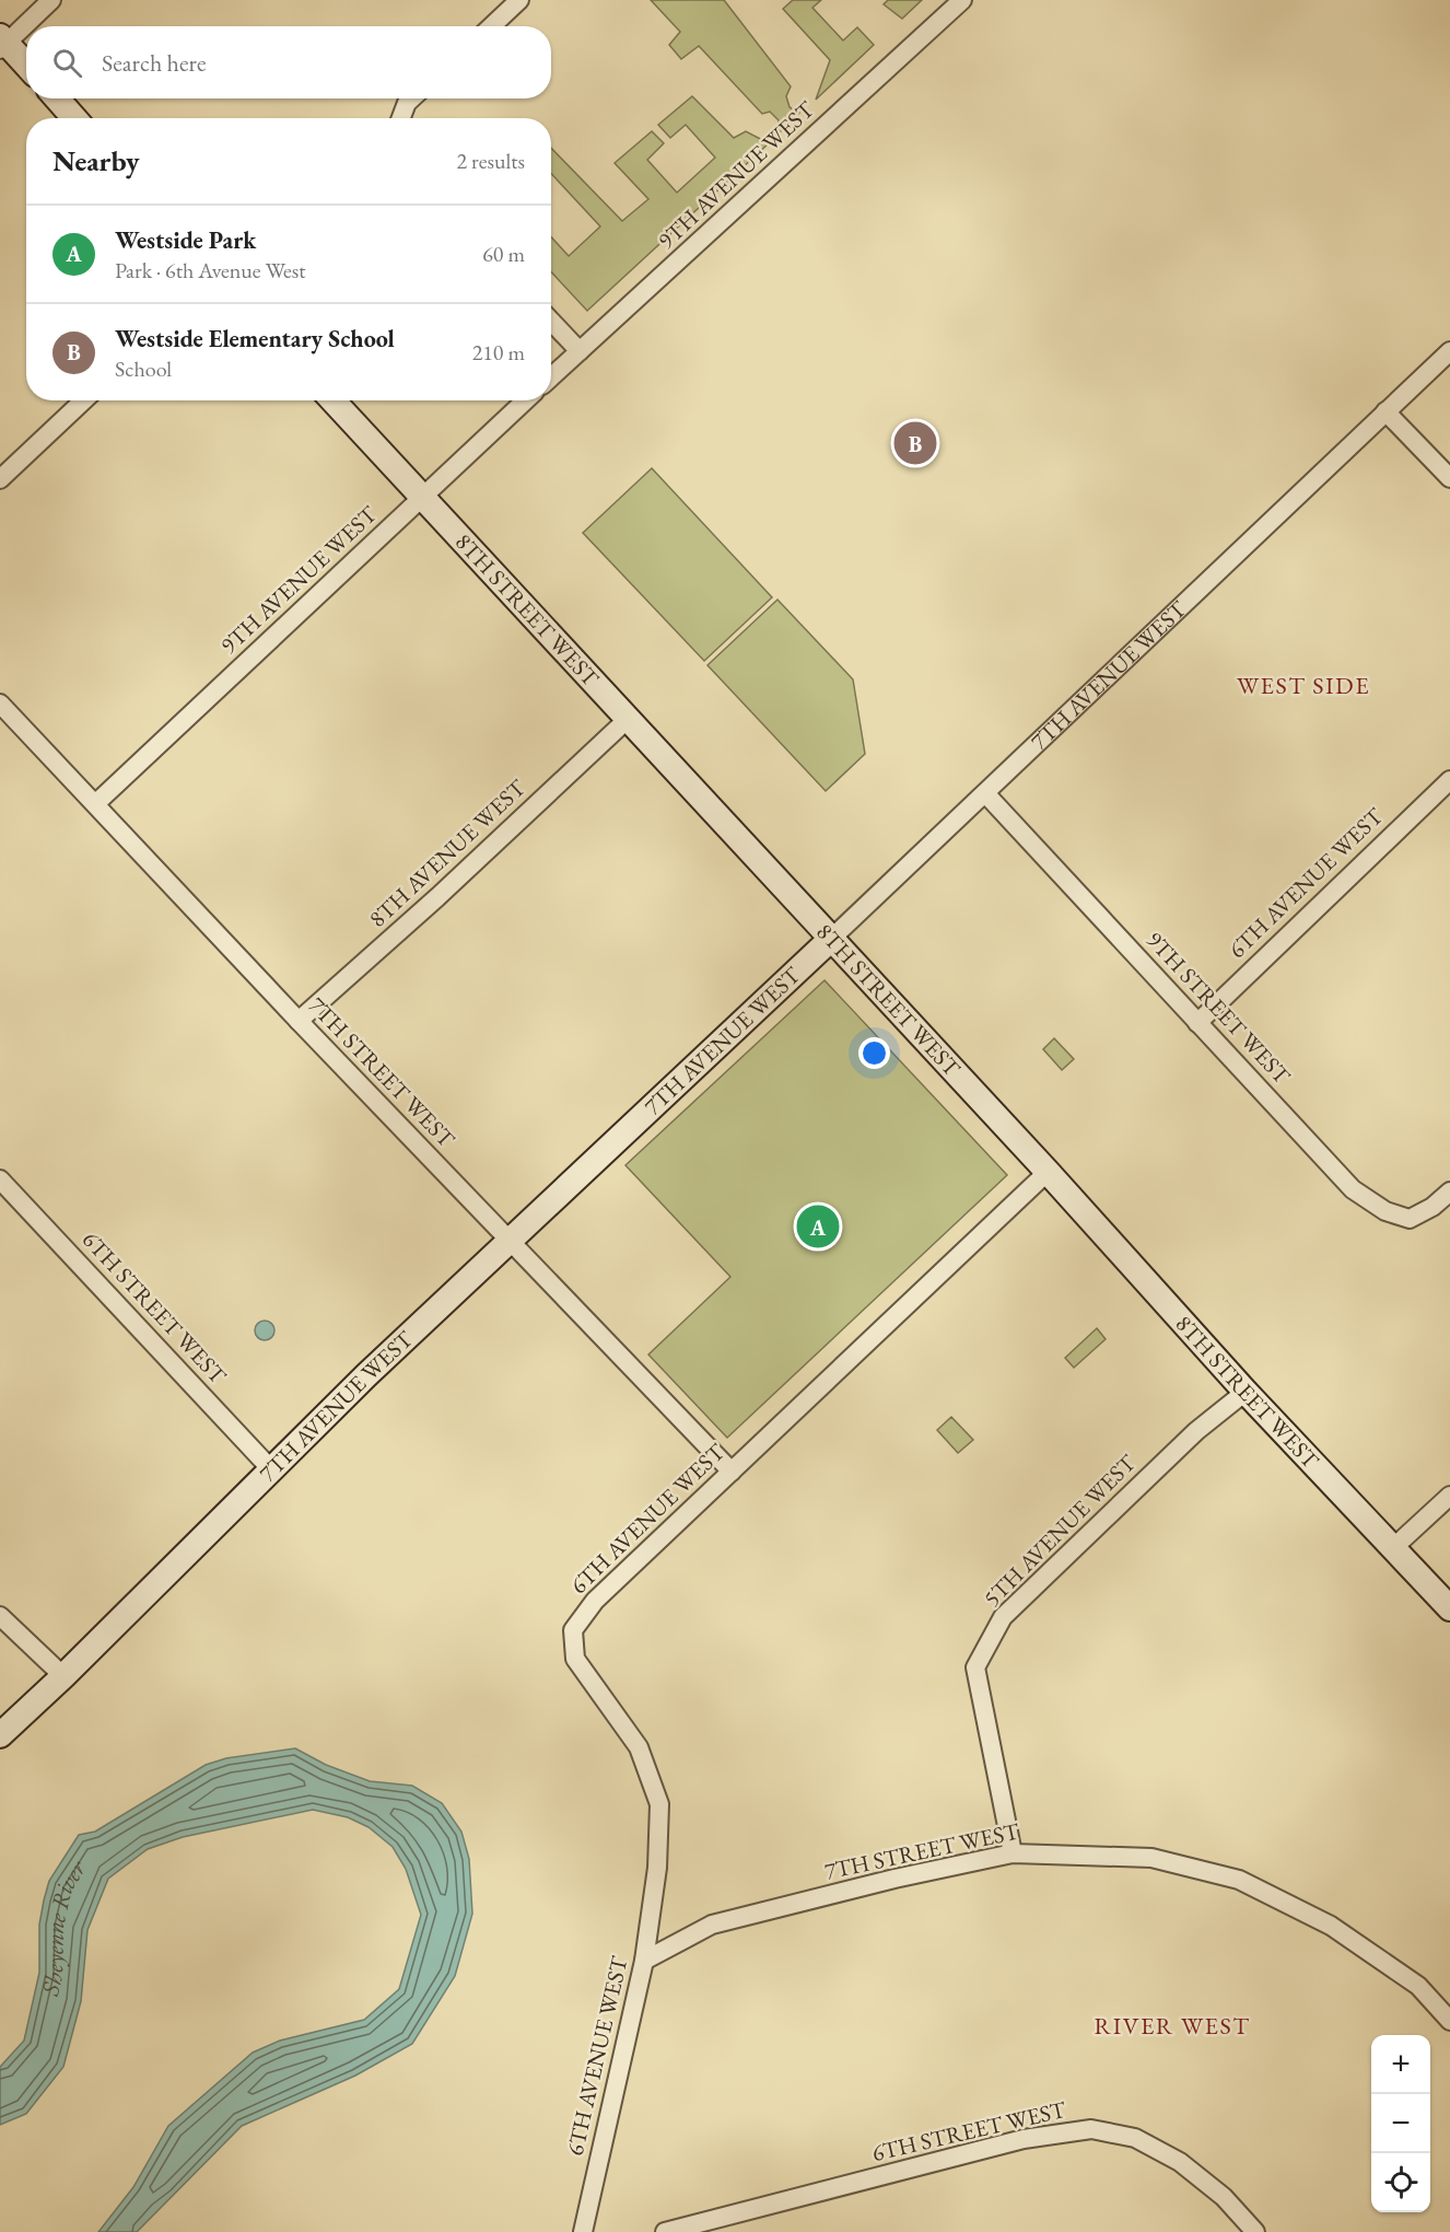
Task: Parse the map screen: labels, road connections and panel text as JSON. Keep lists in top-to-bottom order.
{
  "streets": {
    "street": [
      "9TH AVENUE WEST",
      "8TH STREET WEST",
      "7TH AVENUE WEST",
      "8TH AVENUE WEST",
      "6TH AVENUE WEST",
      "9TH STREET WEST",
      "7TH STREET WEST",
      "6TH STREET WEST",
      "5TH AVENUE WEST"
    ]
  },
  "crossings": [
    ["9TH AVENUE WEST", "8TH STREET WEST"],
    ["9TH AVENUE WEST", "7TH STREET WEST"],
    ["8TH STREET WEST", "7TH AVENUE WEST"],
    ["8TH STREET WEST", "8TH AVENUE WEST"],
    ["8TH STREET WEST", "6TH AVENUE WEST"],
    ["8TH STREET WEST", "5TH AVENUE WEST"],
    ["7TH AVENUE WEST", "9TH STREET WEST"],
    ["7TH AVENUE WEST", "7TH STREET WEST"],
    ["7TH AVENUE WEST", "6TH STREET WEST"],
    ["8TH AVENUE WEST", "7TH STREET WEST"],
    ["6TH AVENUE WEST", "9TH STREET WEST"],
    ["6TH AVENUE WEST", "7TH STREET WEST"],
    ["7TH STREET WEST", "5TH AVENUE WEST"]
  ],
  "districts": ["WEST SIDE", "RIVER WEST"],
  "water": ["Sheyenne River"],
  "page": {
    "search": "Search here",
    "heading": ["Nearby", "2 results"],
    "list": [
      {
        "mark": "A",
        "name": "Westside Park",
        "note": "Park · 6th Avenue West",
        "value": "60 m"
      },
      {
        "mark": "B",
        "name": "Westside Elementary School",
        "note": "School",
        "value": "210 m"
      }
    ],
    "pins": ["B", "A"],
    "map_buttons": ["+", "−"]
  }
}
